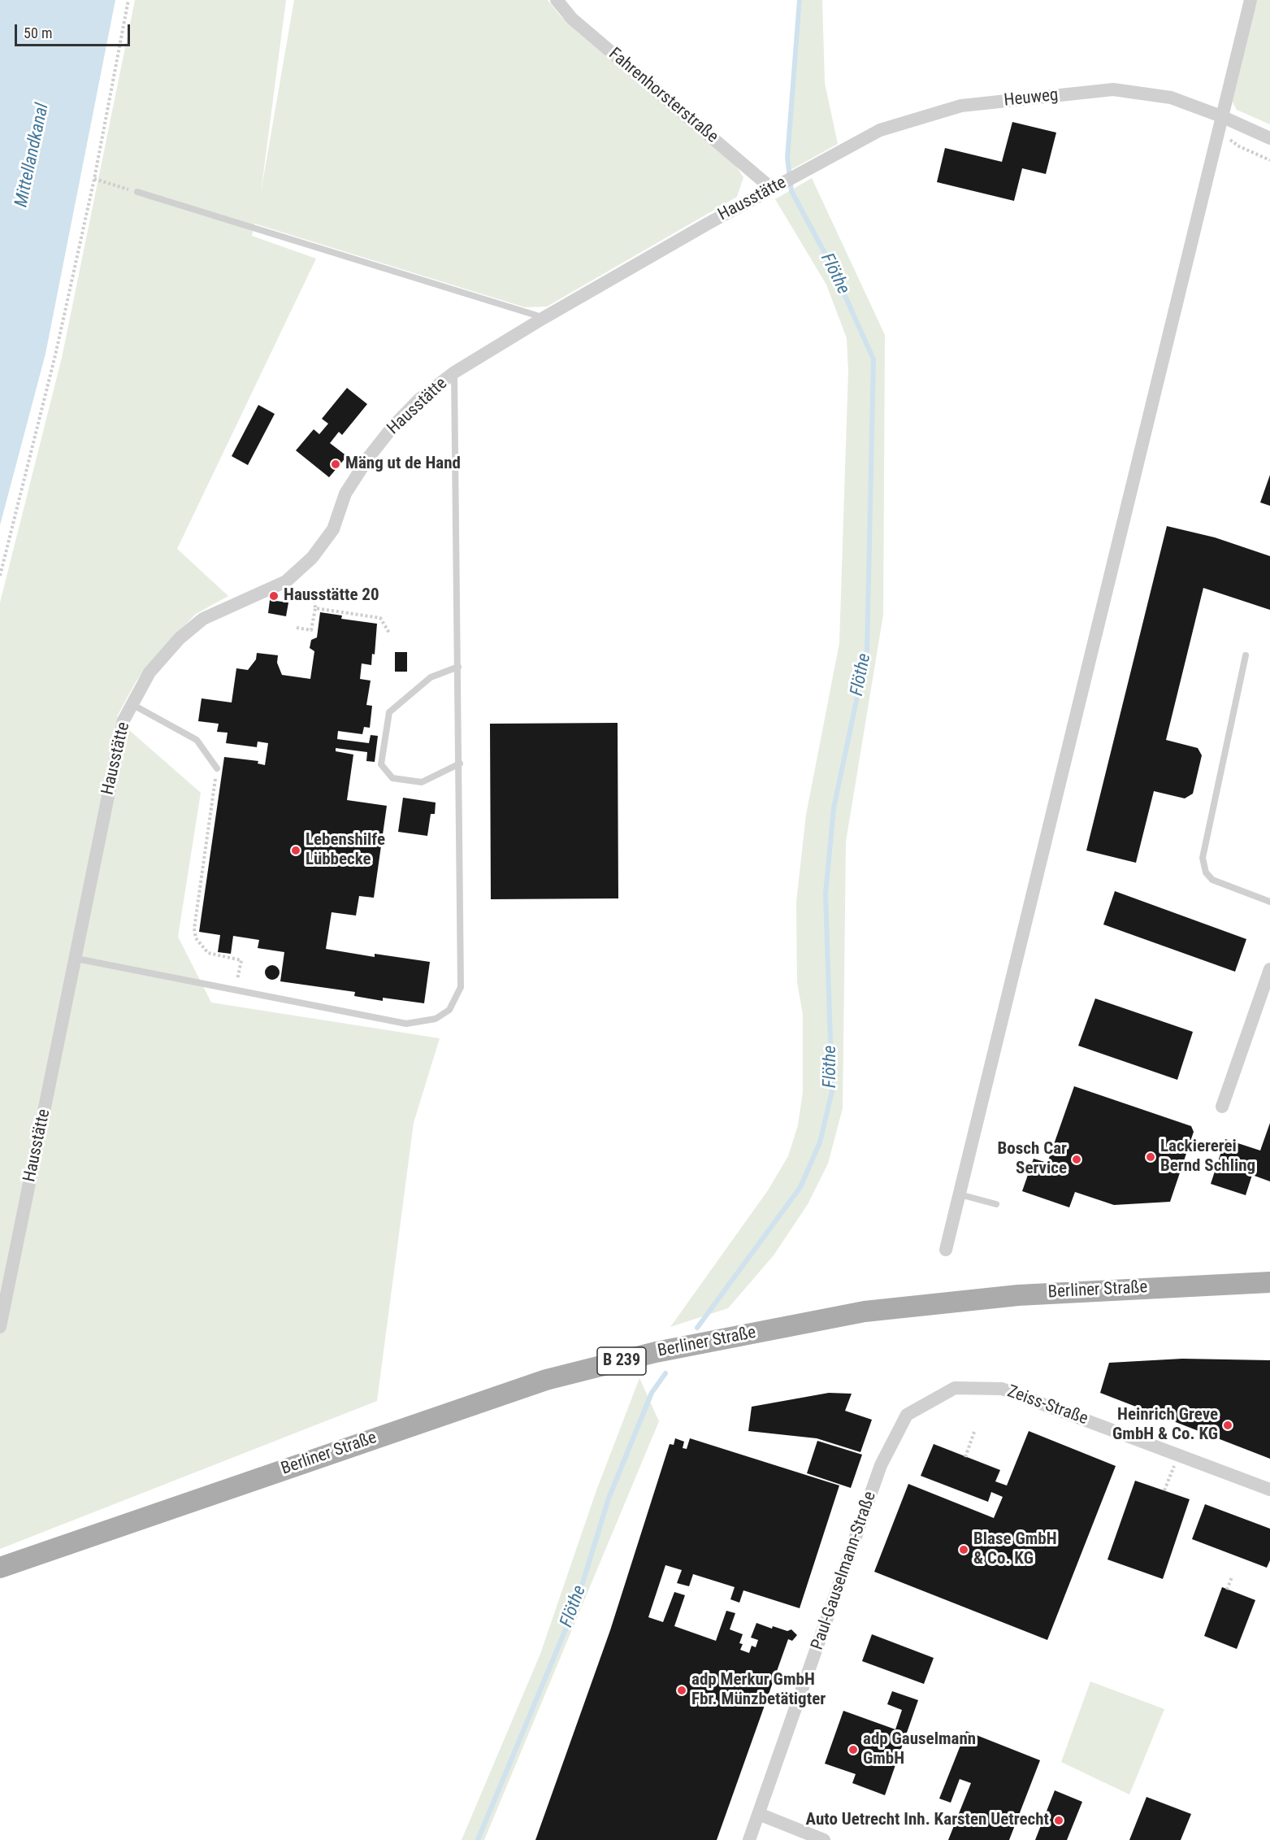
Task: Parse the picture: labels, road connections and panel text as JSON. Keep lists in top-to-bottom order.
{
  "streets": {
    "main road": ["Berliner Straße", "B 239"],
    "street": [
      "Fahrenhorsterstraße",
      "Heuweg",
      "Hausstätte",
      "Zeiss-Straße",
      "Paul-Gauselmann-Straße"
    ]
  },
  "crossings": [
    ["Fahrenhorsterstraße", "Hausstätte"],
    ["Heuweg", "Hausstätte"],
    ["Zeiss-Straße", "Paul-Gauselmann-Straße"]
  ],
  "water": ["Mittellandkanal", "Flöthe"],
  "places": [
    "Mäng ut de Hand",
    "Hausstätte 20",
    "Lebenshilfe Lübbecke",
    "Lackiererei Bernd Schling",
    "Bosch Car Service",
    "Heinrich Greve GmbH & Co. KG",
    "Blase GmbH & Co. KG",
    "adp Merkur GmbH Fbr. Münzbetätigter",
    "adp Gauselmann GmbH",
    "Auto Uetrecht Inh. Karsten Uetrecht"
  ],
  "scale_bar": "50 m"
}
